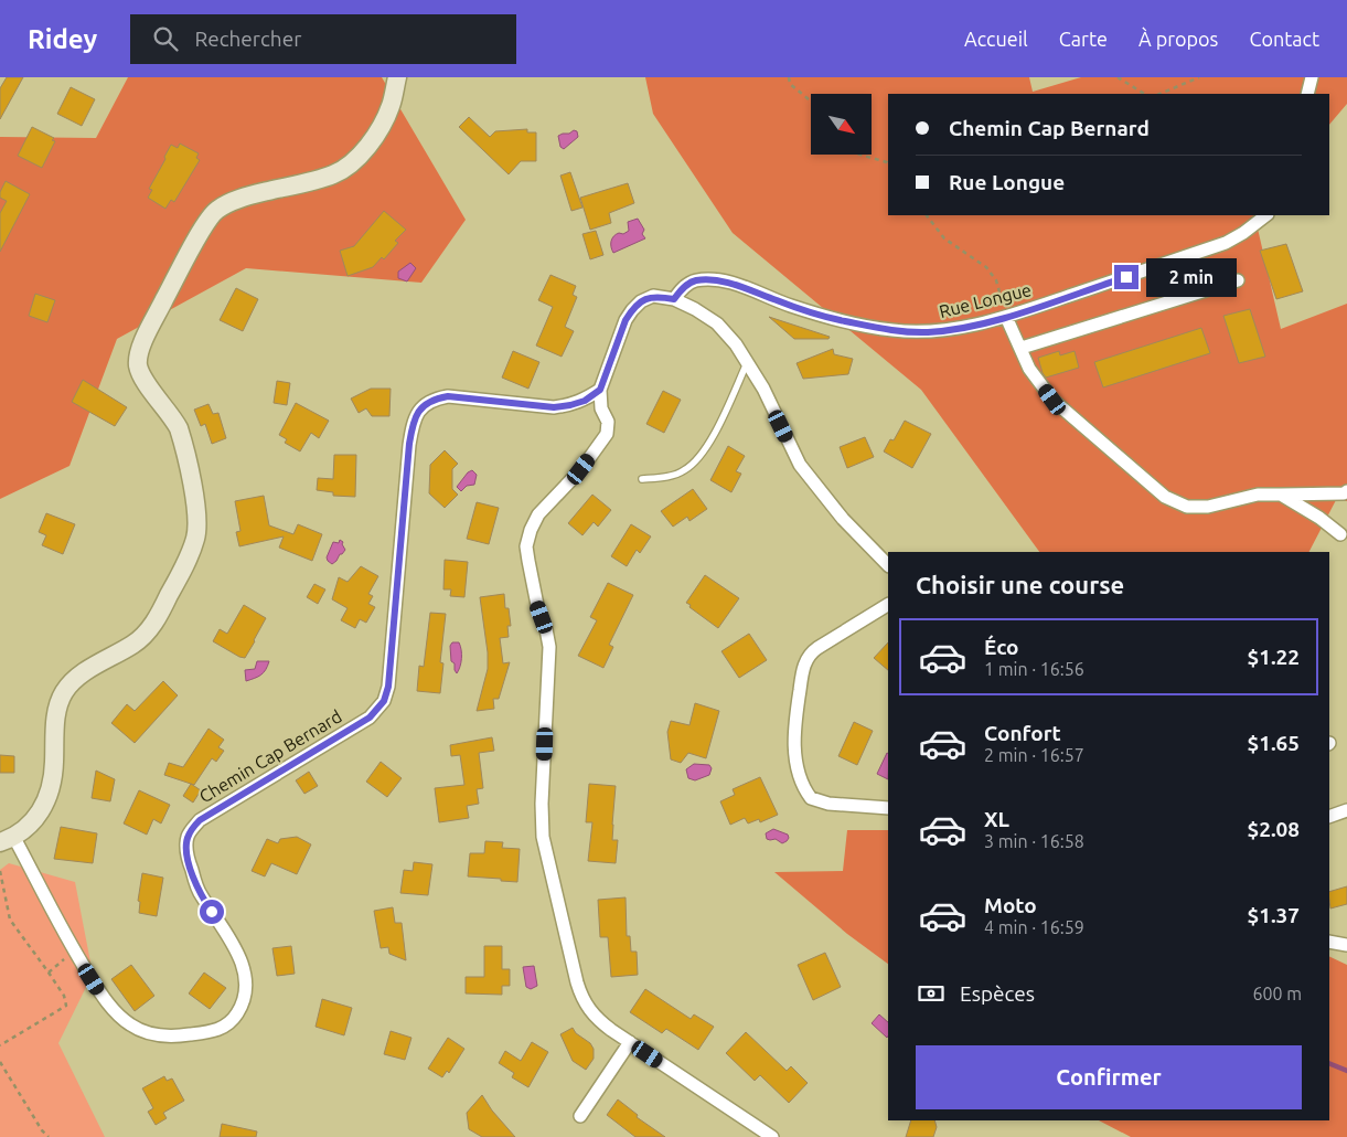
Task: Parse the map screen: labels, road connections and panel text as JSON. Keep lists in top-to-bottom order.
{
  "streets": {
    "street": ["Rue Longue", "Chemin Cap Bernard"]
  },
  "north": "bottom right",
  "page": {
    "header": "Ridey",
    "search": "Rechercher",
    "nav": [
      "Accueil",
      "Carte",
      "À propos",
      "Contact"
    ],
    "banner": ["Chemin Cap Bernard", "Rue Longue"],
    "bubble": "2 min",
    "heading": "Choisir une course",
    "list": [
      {
        "name": "Éco",
        "note": "1 min · 16:56",
        "value": "$1.22"
      },
      {
        "name": "Confort",
        "note": "2 min · 16:57",
        "value": "$1.65"
      },
      {
        "name": "XL",
        "note": "3 min · 16:58",
        "value": "$2.08"
      },
      {
        "name": "Moto",
        "note": "4 min · 16:59",
        "value": "$1.37"
      }
    ],
    "pay": ["Espèces", "600 m"],
    "buttons": "Confirmer"
  }
}
